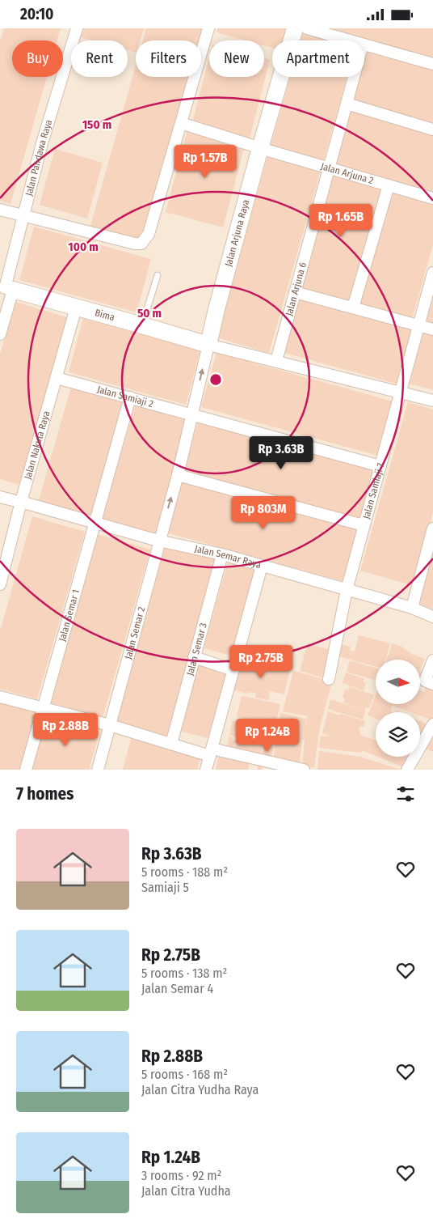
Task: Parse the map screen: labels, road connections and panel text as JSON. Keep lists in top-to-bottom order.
{
  "streets": {
    "street": [
      "Jalan Pandawa Raya",
      "Jalan Arjuna 2",
      "Jalan Arjuna Raya",
      "Jalan Arjuna 6",
      "Bima",
      "Jalan Samiaji 2",
      "Jalan Nakula Raya",
      "Jalan Samiaji 7",
      "Jalan Semar Raya",
      "Jalan Semar 1",
      "Jalan Semar 2",
      "Jalan Semar 3"
    ]
  },
  "crossings": [
    ["Jalan Pandawa Raya", "Bima"],
    ["Jalan Arjuna 2", "Jalan Arjuna Raya"],
    ["Jalan Arjuna 2", "Jalan Arjuna 6"],
    ["Jalan Arjuna Raya", "Bima"],
    ["Jalan Arjuna Raya", "Jalan Semar 2"],
    ["Bima", "Jalan Nakula Raya"],
    ["Bima", "Jalan Semar 2"],
    ["Jalan Samiaji 2", "Jalan Nakula Raya"],
    ["Jalan Samiaji 2", "Jalan Samiaji 7"],
    ["Jalan Samiaji 2", "Jalan Semar 1"],
    ["Jalan Samiaji 2", "Jalan Semar 2"],
    ["Jalan Nakula Raya", "Jalan Semar Raya"],
    ["Jalan Samiaji 7", "Jalan Semar Raya"],
    ["Jalan Semar Raya", "Jalan Semar 1"],
    ["Jalan Semar Raya", "Jalan Semar 2"],
    ["Jalan Semar Raya", "Jalan Semar 3"]
  ],
  "north": "right",
  "page": {
    "status": "20:10",
    "chip": [
      "Buy",
      "Rent",
      "Filters",
      "New",
      "Apartment"
    ],
    "price": [
      "Rp 1.57B",
      "Rp 1.65B",
      "Rp 3.63B",
      "Rp 803M",
      "Rp 2.75B",
      "Rp 2.88B",
      "Rp 1.24B"
    ],
    "heading": "7 homes",
    "list": [
      {
        "name": "Rp 3.63B",
        "note": "5 rooms · 188 m² · Samiaji 5"
      },
      {
        "name": "Rp 2.75B",
        "note": "5 rooms · 138 m² · Jalan Semar 4"
      },
      {
        "name": "Rp 2.88B",
        "note": "5 rooms · 168 m² · Jalan Citra Yudha Raya"
      },
      {
        "name": "Rp 1.24B",
        "note": "3 rooms · 92 m² · Jalan Citra Yudha"
      }
    ]
  },
  "rings": ["150 m", "100 m", "50 m"]
}
